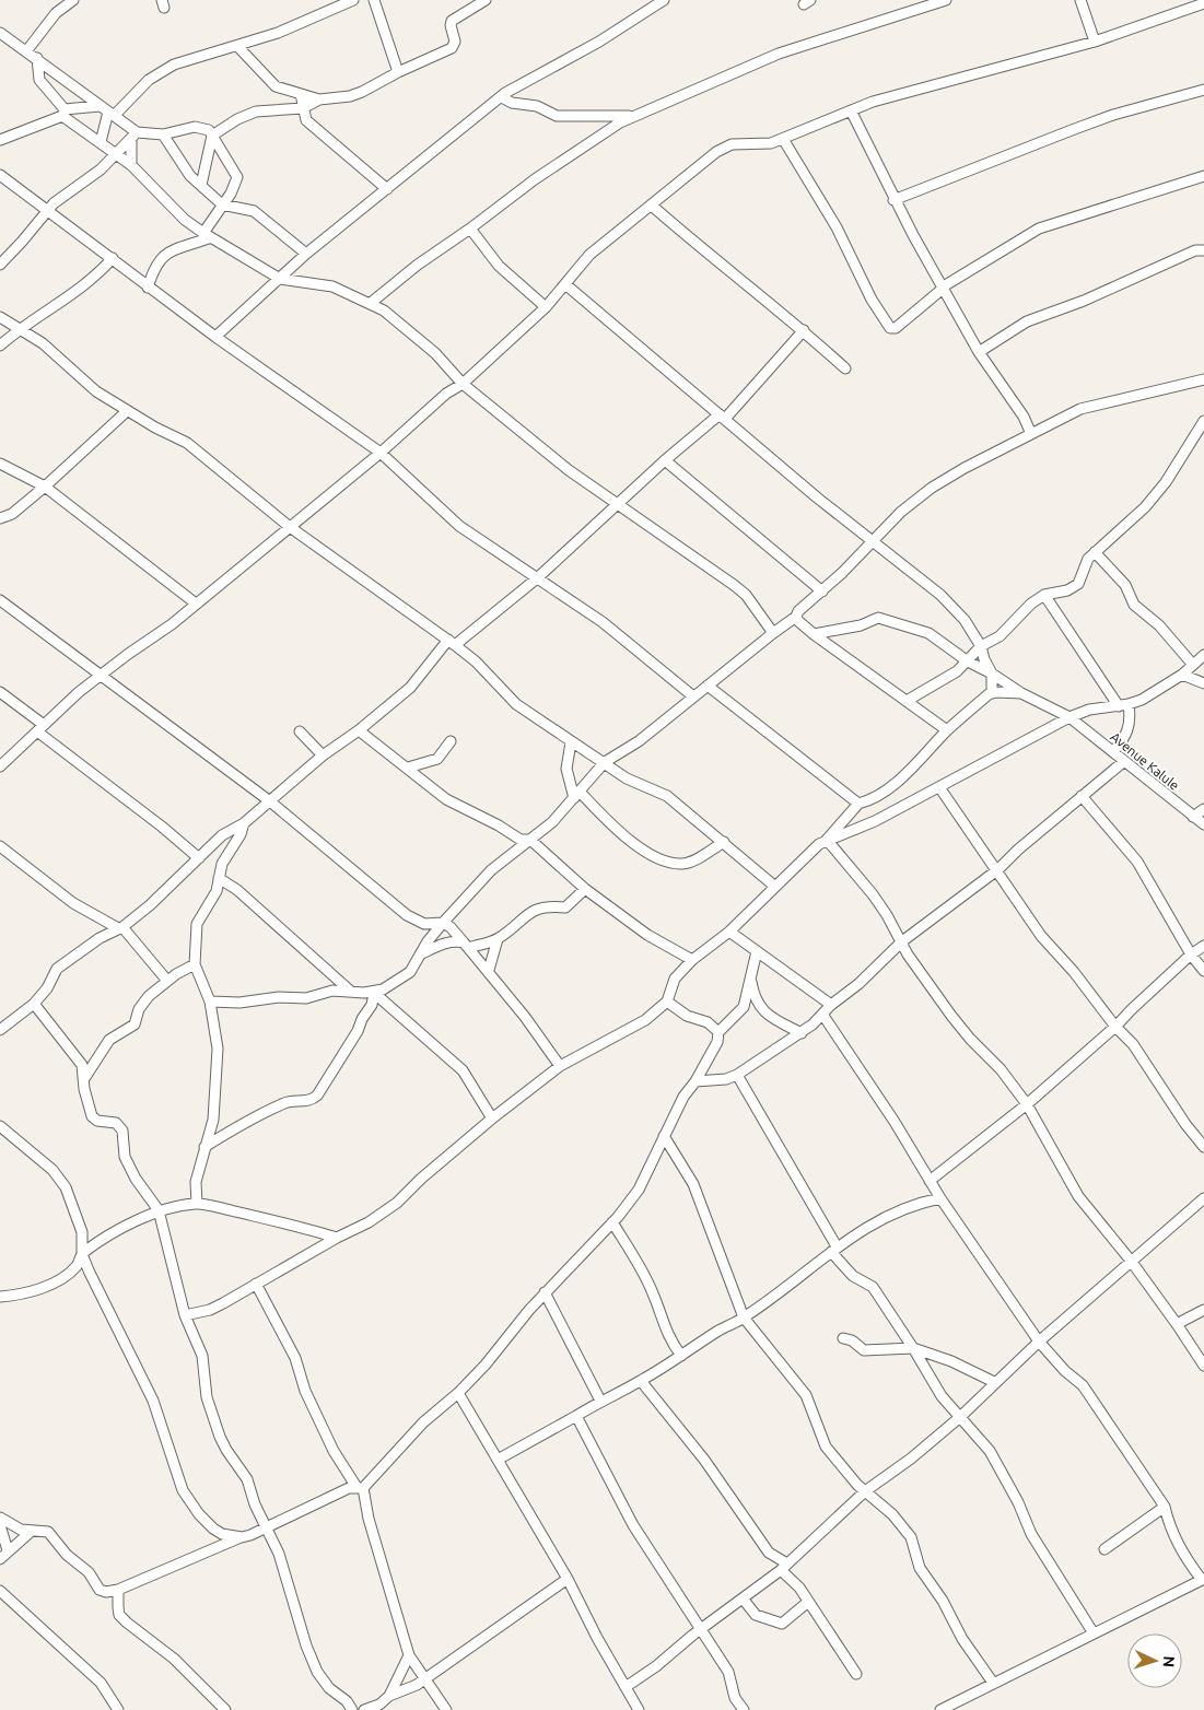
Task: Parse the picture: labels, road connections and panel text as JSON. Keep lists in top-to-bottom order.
{
  "streets": {
    "street": ["Avenue Kalule"]
  },
  "north": "right"
}
